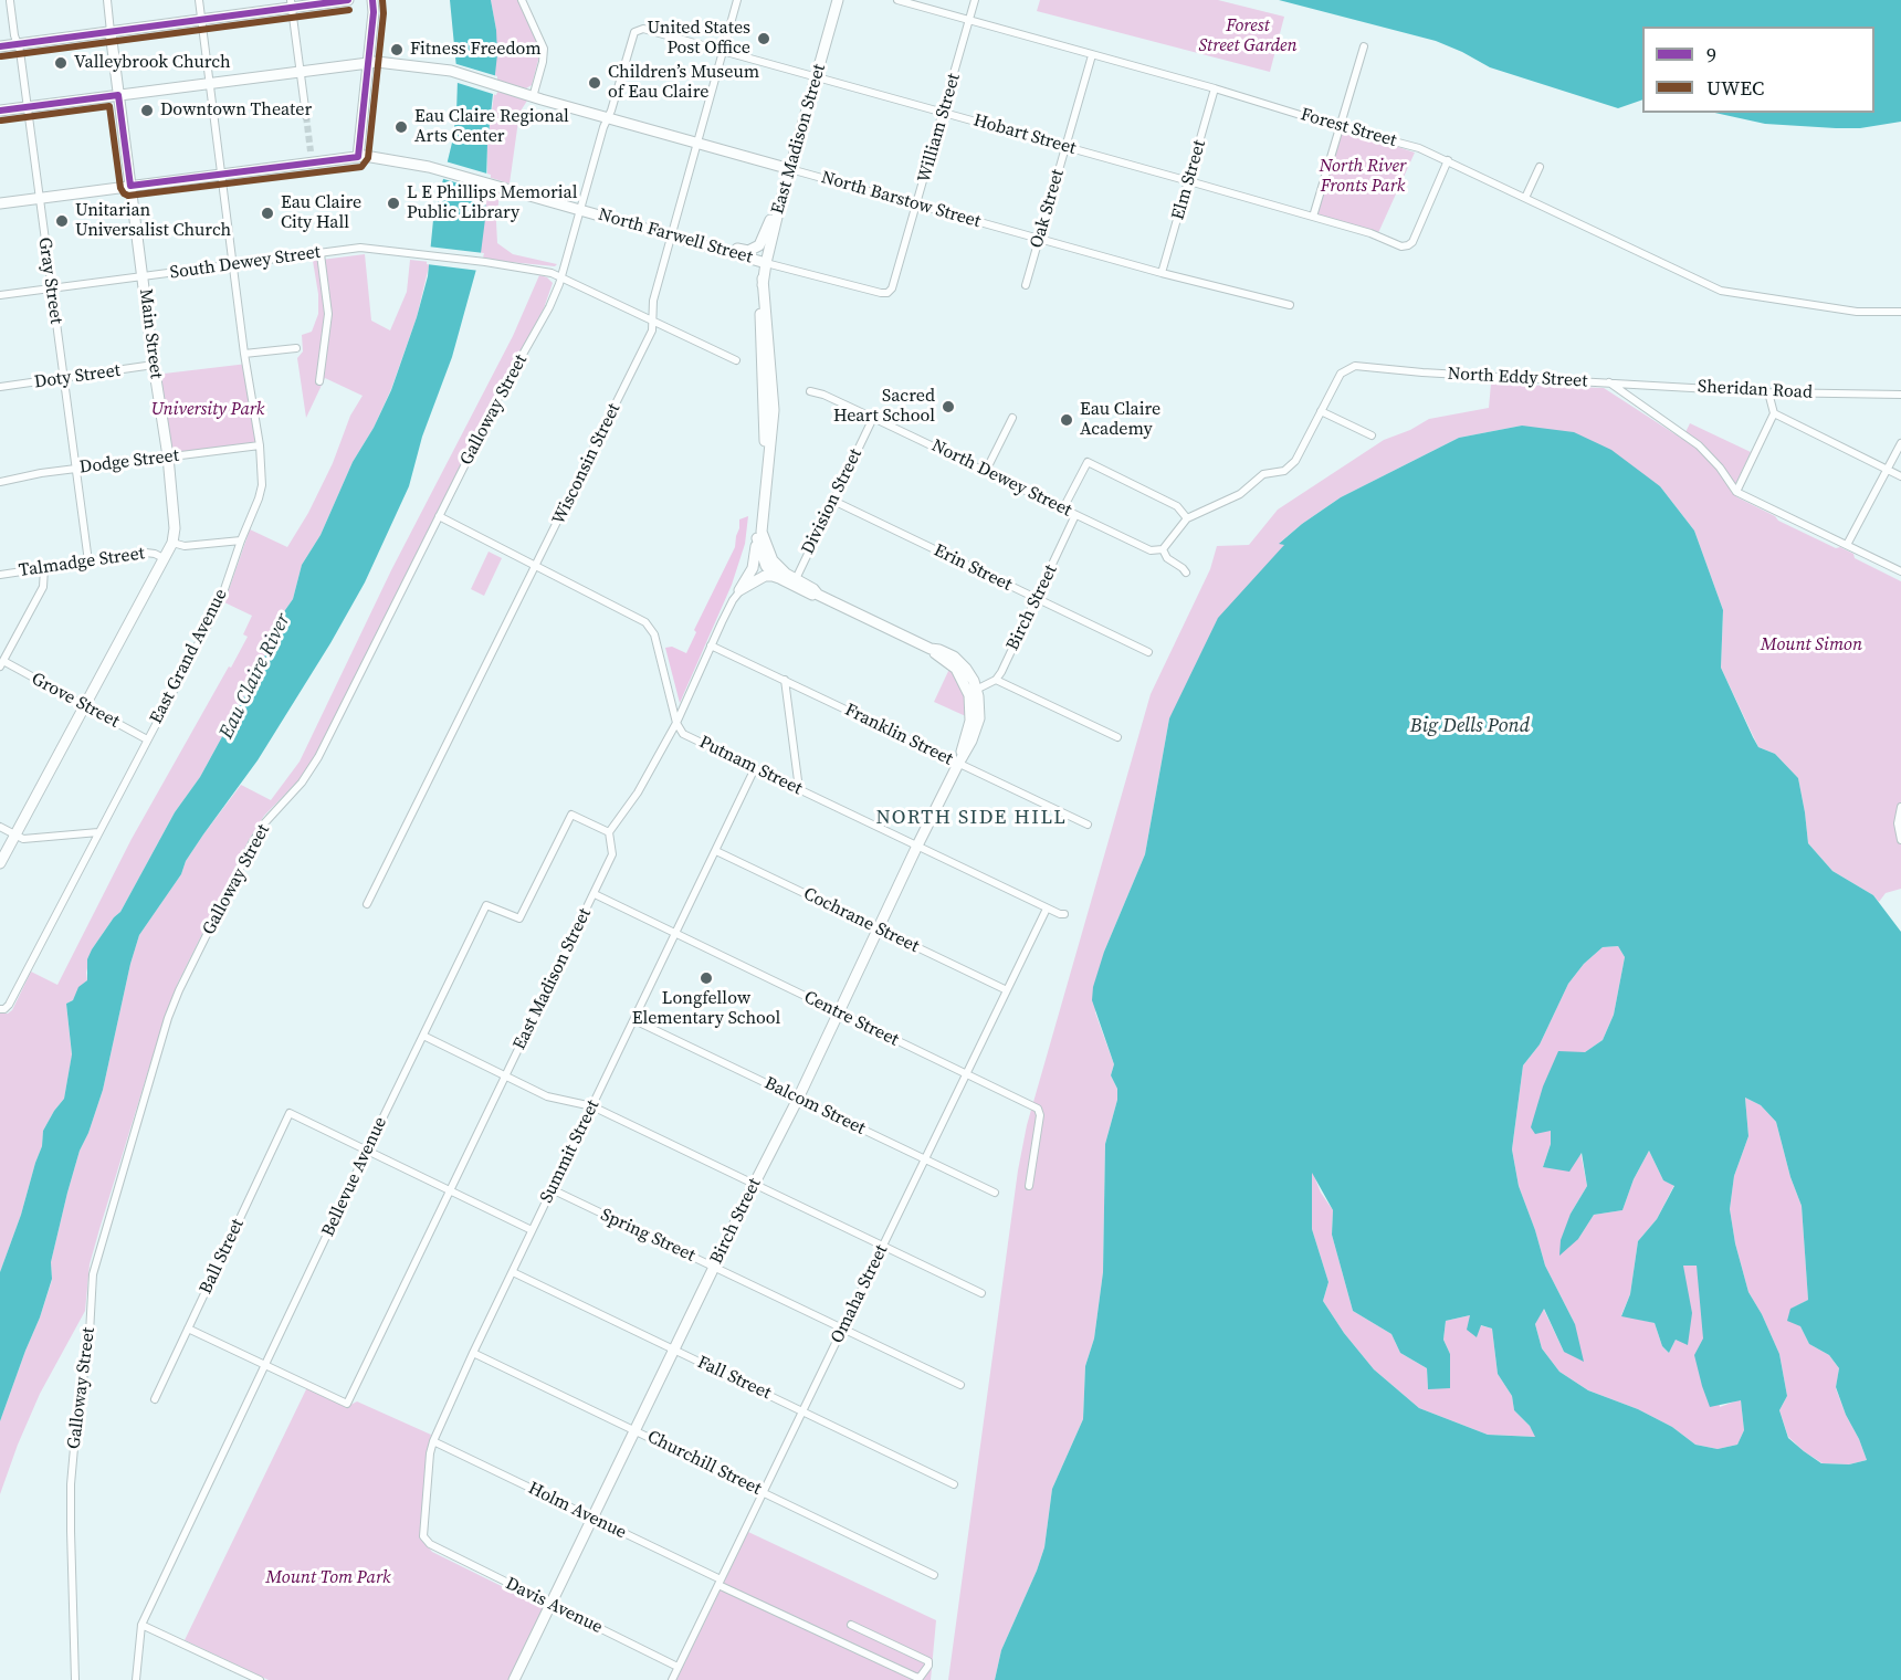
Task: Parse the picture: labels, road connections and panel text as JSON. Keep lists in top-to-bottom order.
{
  "streets": {
    "main road": [
      "East Madison Street",
      "North Barstow Street",
      "North Farwell Street",
      "Main Street",
      "Birch Street"
    ],
    "street": [
      "William Street",
      "Forest Street",
      "Hobart Street",
      "Elm Street",
      "Oak Street",
      "South Dewey Street",
      "Gray Street",
      "Doty Street",
      "North Eddy Street",
      "Sheridan Road",
      "Galloway Street",
      "Dodge Street",
      "Wisconsin Street",
      "North Dewey Street",
      "Division Street",
      "Talmadge Street",
      "Erin Street",
      "East Grand Avenue",
      "Grove Street",
      "Franklin Street",
      "Putnam Street",
      "Cochrane Street",
      "Centre Street",
      "Balcom Street",
      "Summit Street",
      "Bellevue Avenue",
      "Spring Street",
      "Ball Street",
      "Omaha Street",
      "Fall Street",
      "Churchill Street",
      "Holm Avenue",
      "Davis Avenue"
    ]
  },
  "crossings": [
    ["William Street", "Forest Street"],
    ["William Street", "Hobart Street"],
    ["William Street", "North Barstow Street"],
    ["William Street", "North Farwell Street"],
    ["Forest Street", "Hobart Street"],
    ["Forest Street", "Elm Street"],
    ["Forest Street", "Oak Street"],
    ["Hobart Street", "East Madison Street"],
    ["Hobart Street", "Elm Street"],
    ["Hobart Street", "Oak Street"],
    ["Hobart Street", "Galloway Street"],
    ["Hobart Street", "Wisconsin Street"],
    ["East Madison Street", "North Barstow Street"],
    ["East Madison Street", "North Farwell Street"],
    ["East Madison Street", "Centre Street"],
    ["East Madison Street", "Bellevue Avenue"],
    ["Elm Street", "North Barstow Street"],
    ["North Barstow Street", "Oak Street"],
    ["North Barstow Street", "Gray Street"],
    ["North Barstow Street", "Main Street"],
    ["North Barstow Street", "Galloway Street"],
    ["North Barstow Street", "Wisconsin Street"],
    ["North Barstow Street", "East Grand Avenue"],
    ["North Farwell Street", "Gray Street"],
    ["North Farwell Street", "Main Street"],
    ["North Farwell Street", "Galloway Street"],
    ["North Farwell Street", "Wisconsin Street"],
    ["North Farwell Street", "East Grand Avenue"],
    ["South Dewey Street", "Gray Street"],
    ["South Dewey Street", "Main Street"],
    ["South Dewey Street", "Galloway Street"],
    ["South Dewey Street", "East Grand Avenue"],
    ["Gray Street", "Doty Street"],
    ["Gray Street", "Dodge Street"],
    ["Gray Street", "Talmadge Street"],
    ["Main Street", "Doty Street"],
    ["Main Street", "Dodge Street"],
    ["Main Street", "Talmadge Street"],
    ["Main Street", "Grove Street"],
    ["North Eddy Street", "Sheridan Road"],
    ["Dodge Street", "East Grand Avenue"],
    ["North Dewey Street", "Division Street"],
    ["North Dewey Street", "Birch Street"],
    ["Division Street", "Erin Street"],
    ["Erin Street", "Birch Street"],
    ["Birch Street", "Franklin Street"],
    ["Birch Street", "Putnam Street"],
    ["Birch Street", "Cochrane Street"],
    ["Birch Street", "Centre Street"],
    ["Birch Street", "Balcom Street"],
    ["Birch Street", "Spring Street"],
    ["Birch Street", "Fall Street"],
    ["Birch Street", "Churchill Street"],
    ["Birch Street", "Holm Avenue"],
    ["Birch Street", "Davis Avenue"],
    ["East Grand Avenue", "Grove Street"],
    ["Putnam Street", "Summit Street"],
    ["Putnam Street", "Omaha Street"],
    ["Cochrane Street", "Summit Street"],
    ["Cochrane Street", "Omaha Street"],
    ["Centre Street", "Summit Street"],
    ["Centre Street", "Omaha Street"],
    ["Balcom Street", "Summit Street"],
    ["Balcom Street", "Omaha Street"],
    ["Summit Street", "Spring Street"],
    ["Summit Street", "Fall Street"],
    ["Summit Street", "Churchill Street"],
    ["Summit Street", "Holm Avenue"],
    ["Summit Street", "Davis Avenue"],
    ["Bellevue Avenue", "Ball Street"],
    ["Spring Street", "Omaha Street"],
    ["Omaha Street", "Fall Street"],
    ["Omaha Street", "Churchill Street"],
    ["Omaha Street", "Holm Avenue"],
    ["Omaha Street", "Davis Avenue"]
  ],
  "districts": ["NORTH SIDE HILL"],
  "water": ["Eau Claire River", "Big Dells Pond"],
  "parks": [
    "Forest Street Garden",
    "North River Fronts Park",
    "University Park",
    "Mount Simon",
    "Mount Tom Park"
  ],
  "places": [
    "United States Post Office",
    "Fitness Freedom",
    "Valleybrook Church",
    "Children’s Museum of Eau Claire",
    "Downtown Theater",
    "Eau Claire Regional Arts Center",
    "L E Phillips Memorial Public Library",
    "Eau Claire City Hall",
    "Unitarian Universalist Church",
    "Sacred Heart School",
    "Eau Claire Academy",
    "Longfellow Elementary School"
  ],
  "lines": ["transit line 9", "transit line UWEC"],
  "legend": ["9", "UWEC"]
}
